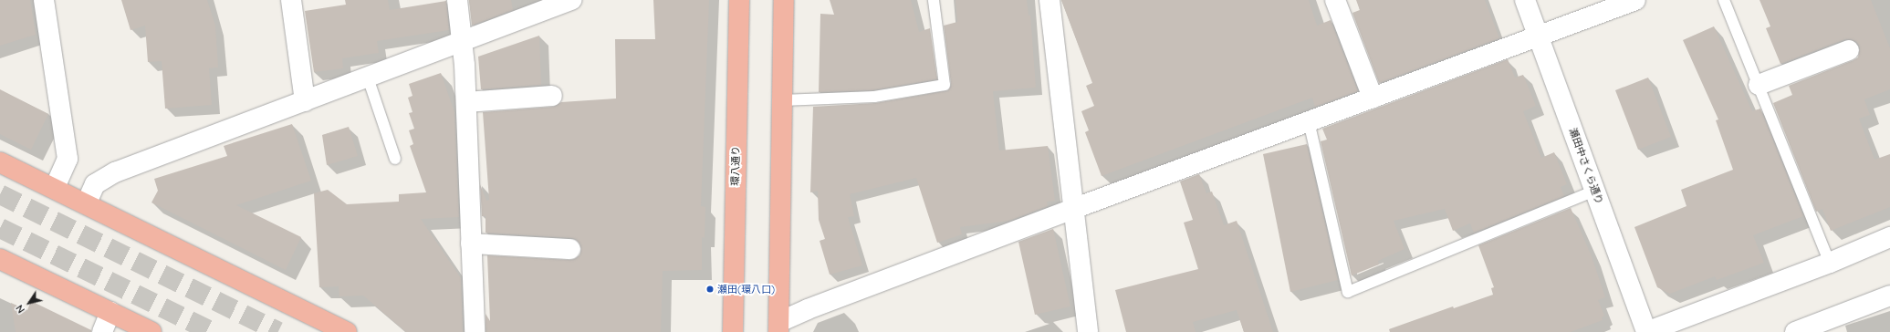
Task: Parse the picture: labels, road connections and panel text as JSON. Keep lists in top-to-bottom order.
{
  "streets": {
    "highway": ["環八通り"],
    "street": ["瀬田中さくら通り"]
  },
  "places": ["瀬田(環八口)"],
  "north": "bottom left"
}
